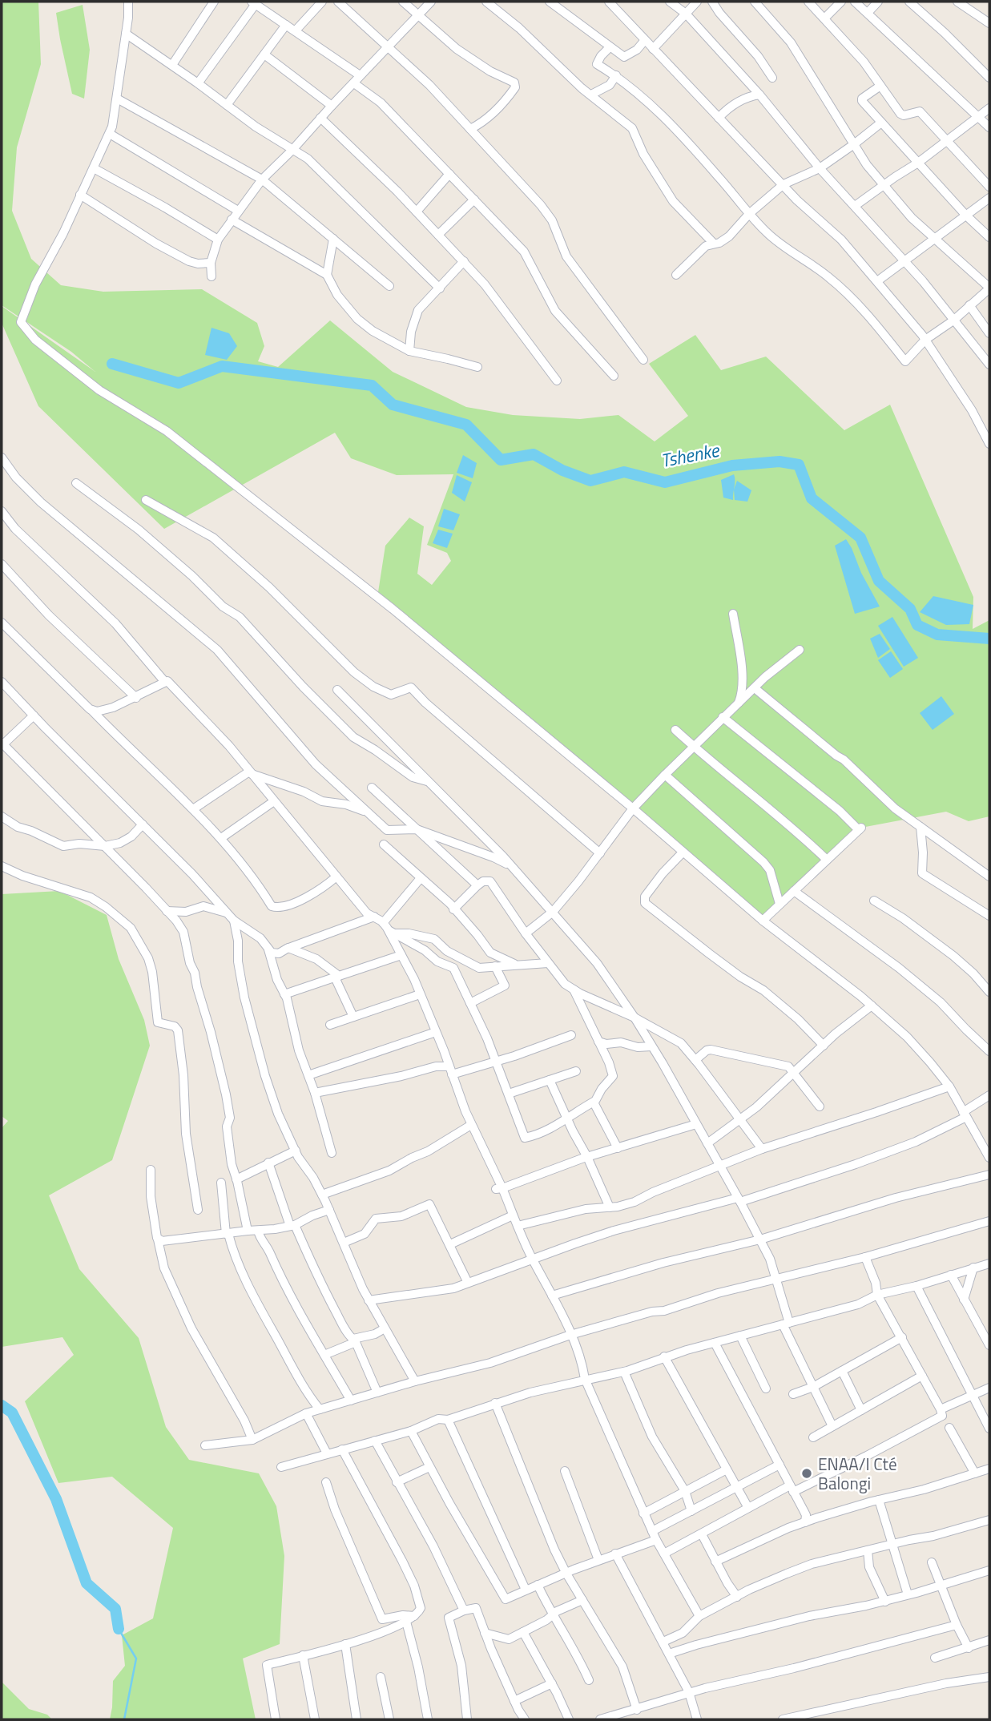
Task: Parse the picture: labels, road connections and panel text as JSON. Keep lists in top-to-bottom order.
{
  "water": ["Tshenke"],
  "places": ["ENAA/I Cté Balongi"]
}
